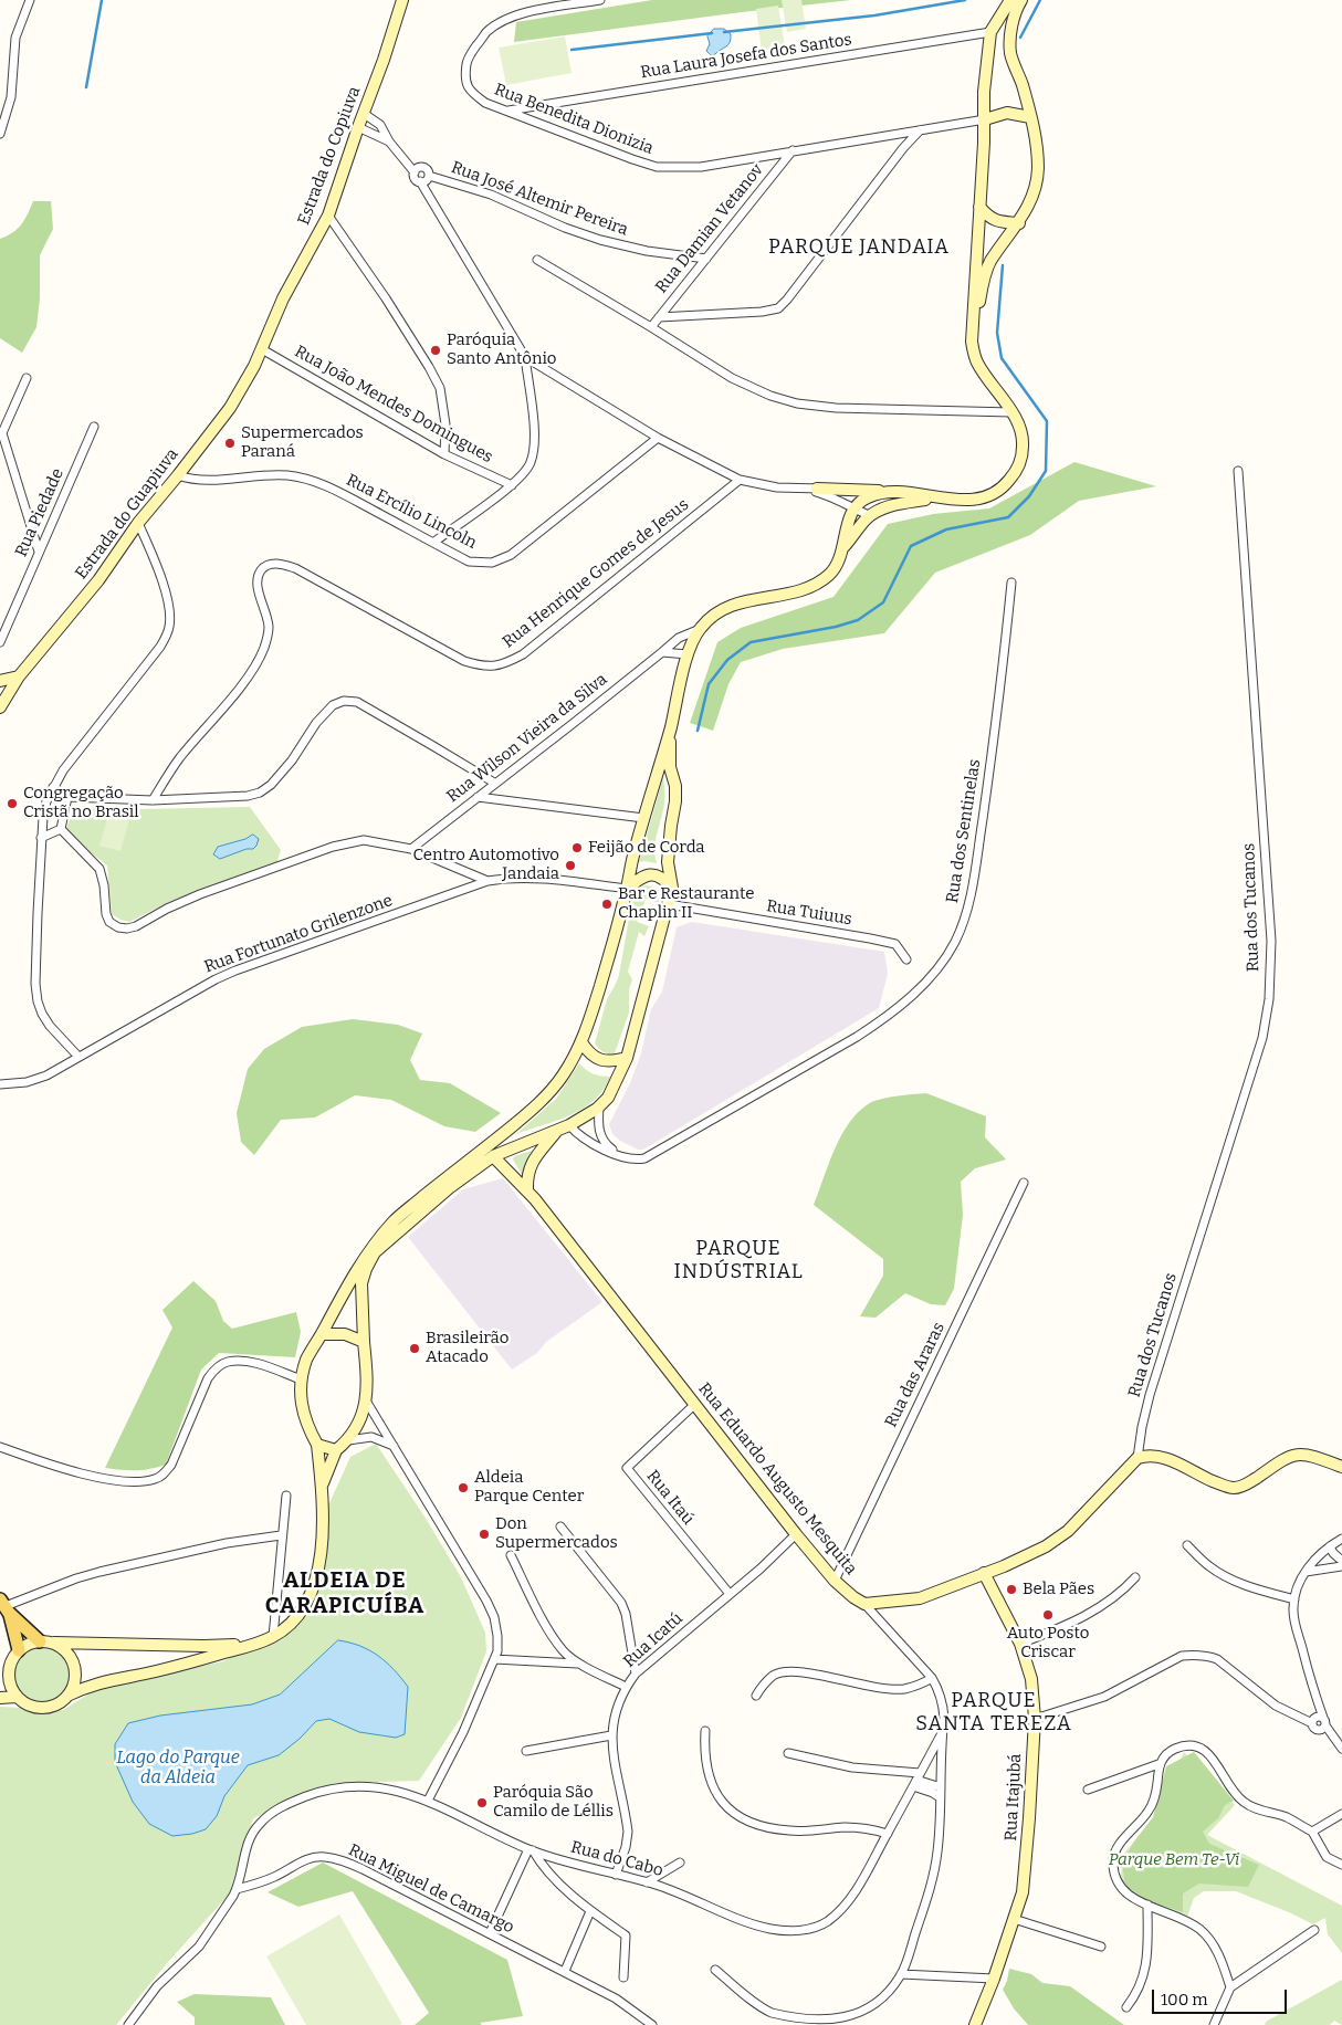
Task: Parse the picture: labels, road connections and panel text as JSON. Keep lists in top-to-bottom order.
{
  "streets": {
    "main road": [
      "Estrada do Copiuva",
      "Estrada do Guapiuva",
      "Rua Eduardo Augusto Mesquita",
      "Rua Itajubá"
    ],
    "street": [
      "Rua Laura Josefa dos Santos",
      "Rua Benedita Dionizia",
      "Rua José Altemir Pereira",
      "Rua Damian Vetanov",
      "Rua João Mendes Domingues",
      "Rua Ercílio Lincoln",
      "Rua Piedade",
      "Rua Henrique Gomes de Jesus",
      "Rua Wilson Vieira da Silva",
      "Rua dos Sentinelas",
      "Rua dos Tucanos",
      "Rua Tuiuus",
      "Rua Fortunato Grilenzone",
      "Rua das Araras",
      "Rua Itaú",
      "Rua Icatú",
      "Rua do Cabo",
      "Rua Miguel de Camargo"
    ]
  },
  "crossings": [
    ["Rua Laura Josefa dos Santos", "Rua Benedita Dionizia"],
    ["Rua Benedita Dionizia", "Rua Damian Vetanov"],
    ["Estrada do Copiuva", "Rua João Mendes Domingues"],
    ["Estrada do Copiuva", "Estrada do Guapiuva"],
    ["Rua José Altemir Pereira", "Rua Damian Vetanov"],
    ["Rua João Mendes Domingues", "Estrada do Guapiuva"],
    ["Rua Ercílio Lincoln", "Estrada do Guapiuva"],
    ["Rua das Araras", "Rua Eduardo Augusto Mesquita"],
    ["Rua Eduardo Augusto Mesquita", "Rua Itaú"],
    ["Rua Eduardo Augusto Mesquita", "Rua Icatú"],
    ["Rua Itaú", "Rua Icatú"],
    ["Rua Icatú", "Rua do Cabo"],
    ["Rua do Cabo", "Rua Miguel de Camargo"]
  ],
  "districts": [
    "PARQUE JANDAIA",
    "PARQUE INDÚSTRIAL",
    "ALDEIA DE CARAPICUÍBA",
    "PARQUE SANTA TEREZA"
  ],
  "water": ["Lago do Parque da Aldeia"],
  "parks": ["Parque Bem Te-Vi"],
  "places": [
    "Paróquia Santo Antônio",
    "Supermercados Paraná",
    "Congregação Cristã no Brasil",
    "Feijão de Corda",
    "Centro Automotivo Jandaia",
    "Bar e Restaurante Chaplin II",
    "Brasileirão Atacado",
    "Aldeia Parque Center",
    "Don Supermercados",
    "Bela Pães",
    "Auto Posto Criscar",
    "Paróquia São Camilo de Léllis"
  ],
  "scale_bar": "100 m"
}
